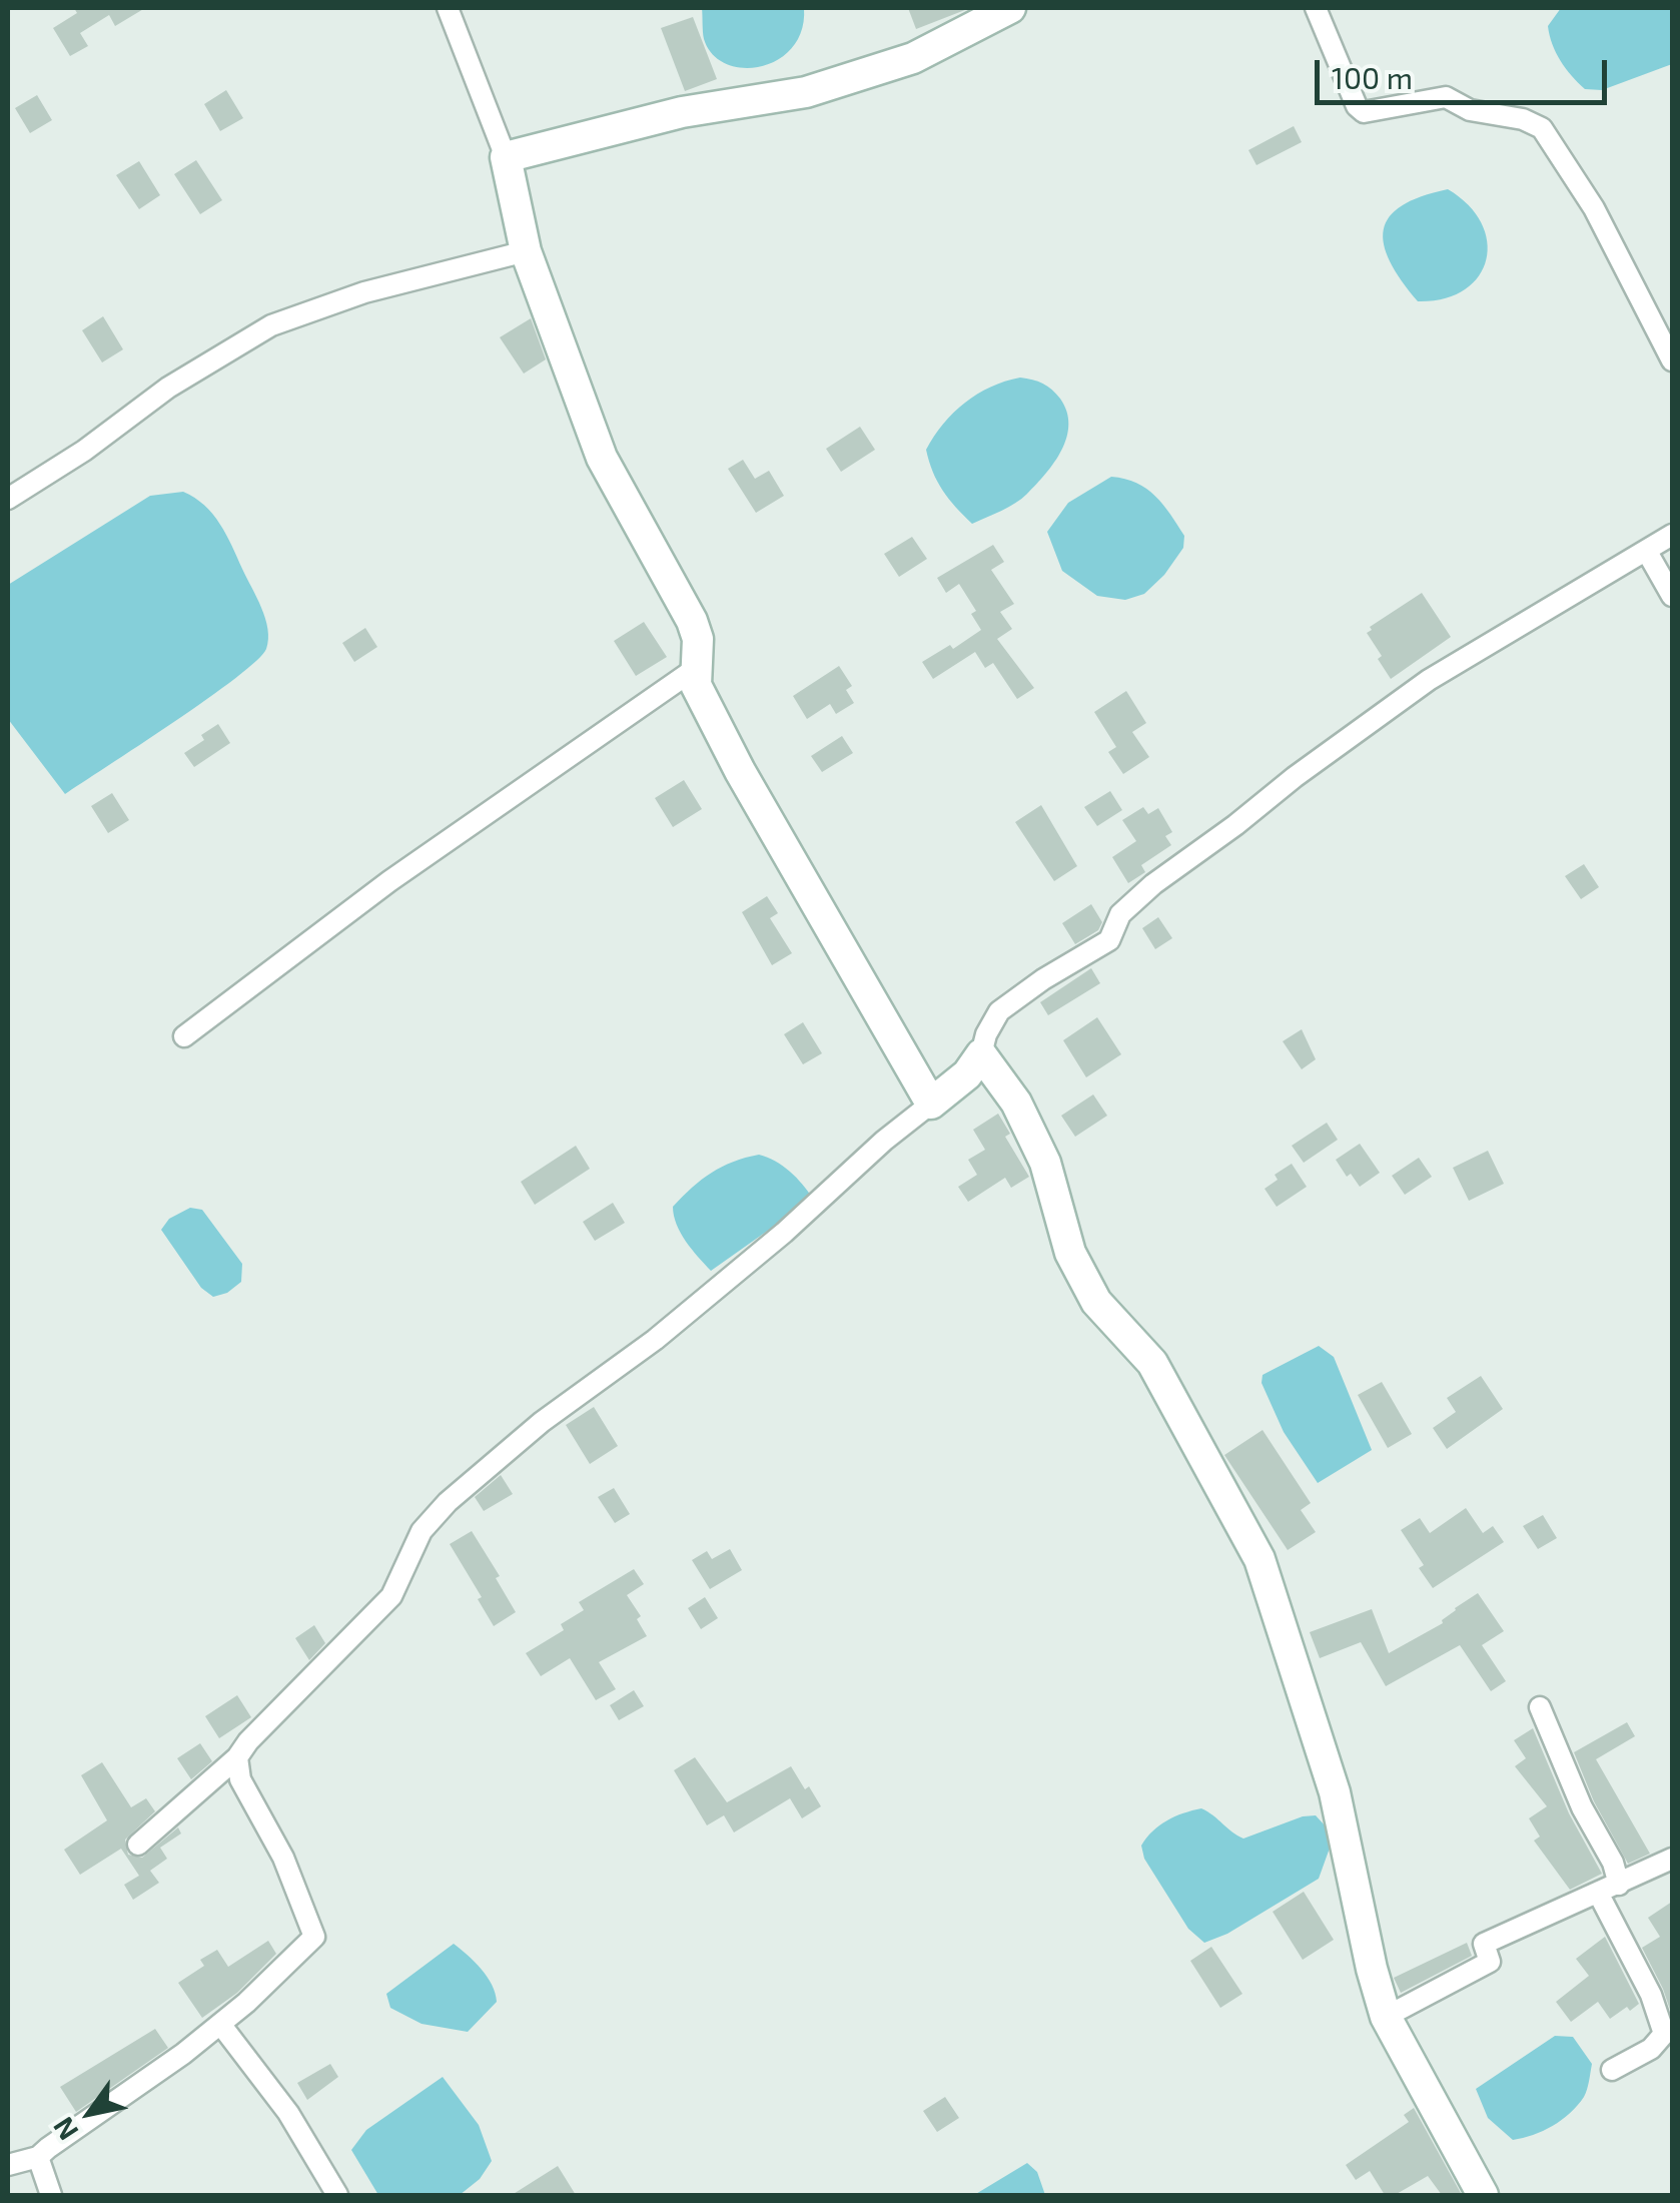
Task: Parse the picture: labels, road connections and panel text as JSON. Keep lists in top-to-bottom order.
{
  "scale_bar": "100 m",
  "north": "bottom left"
}
